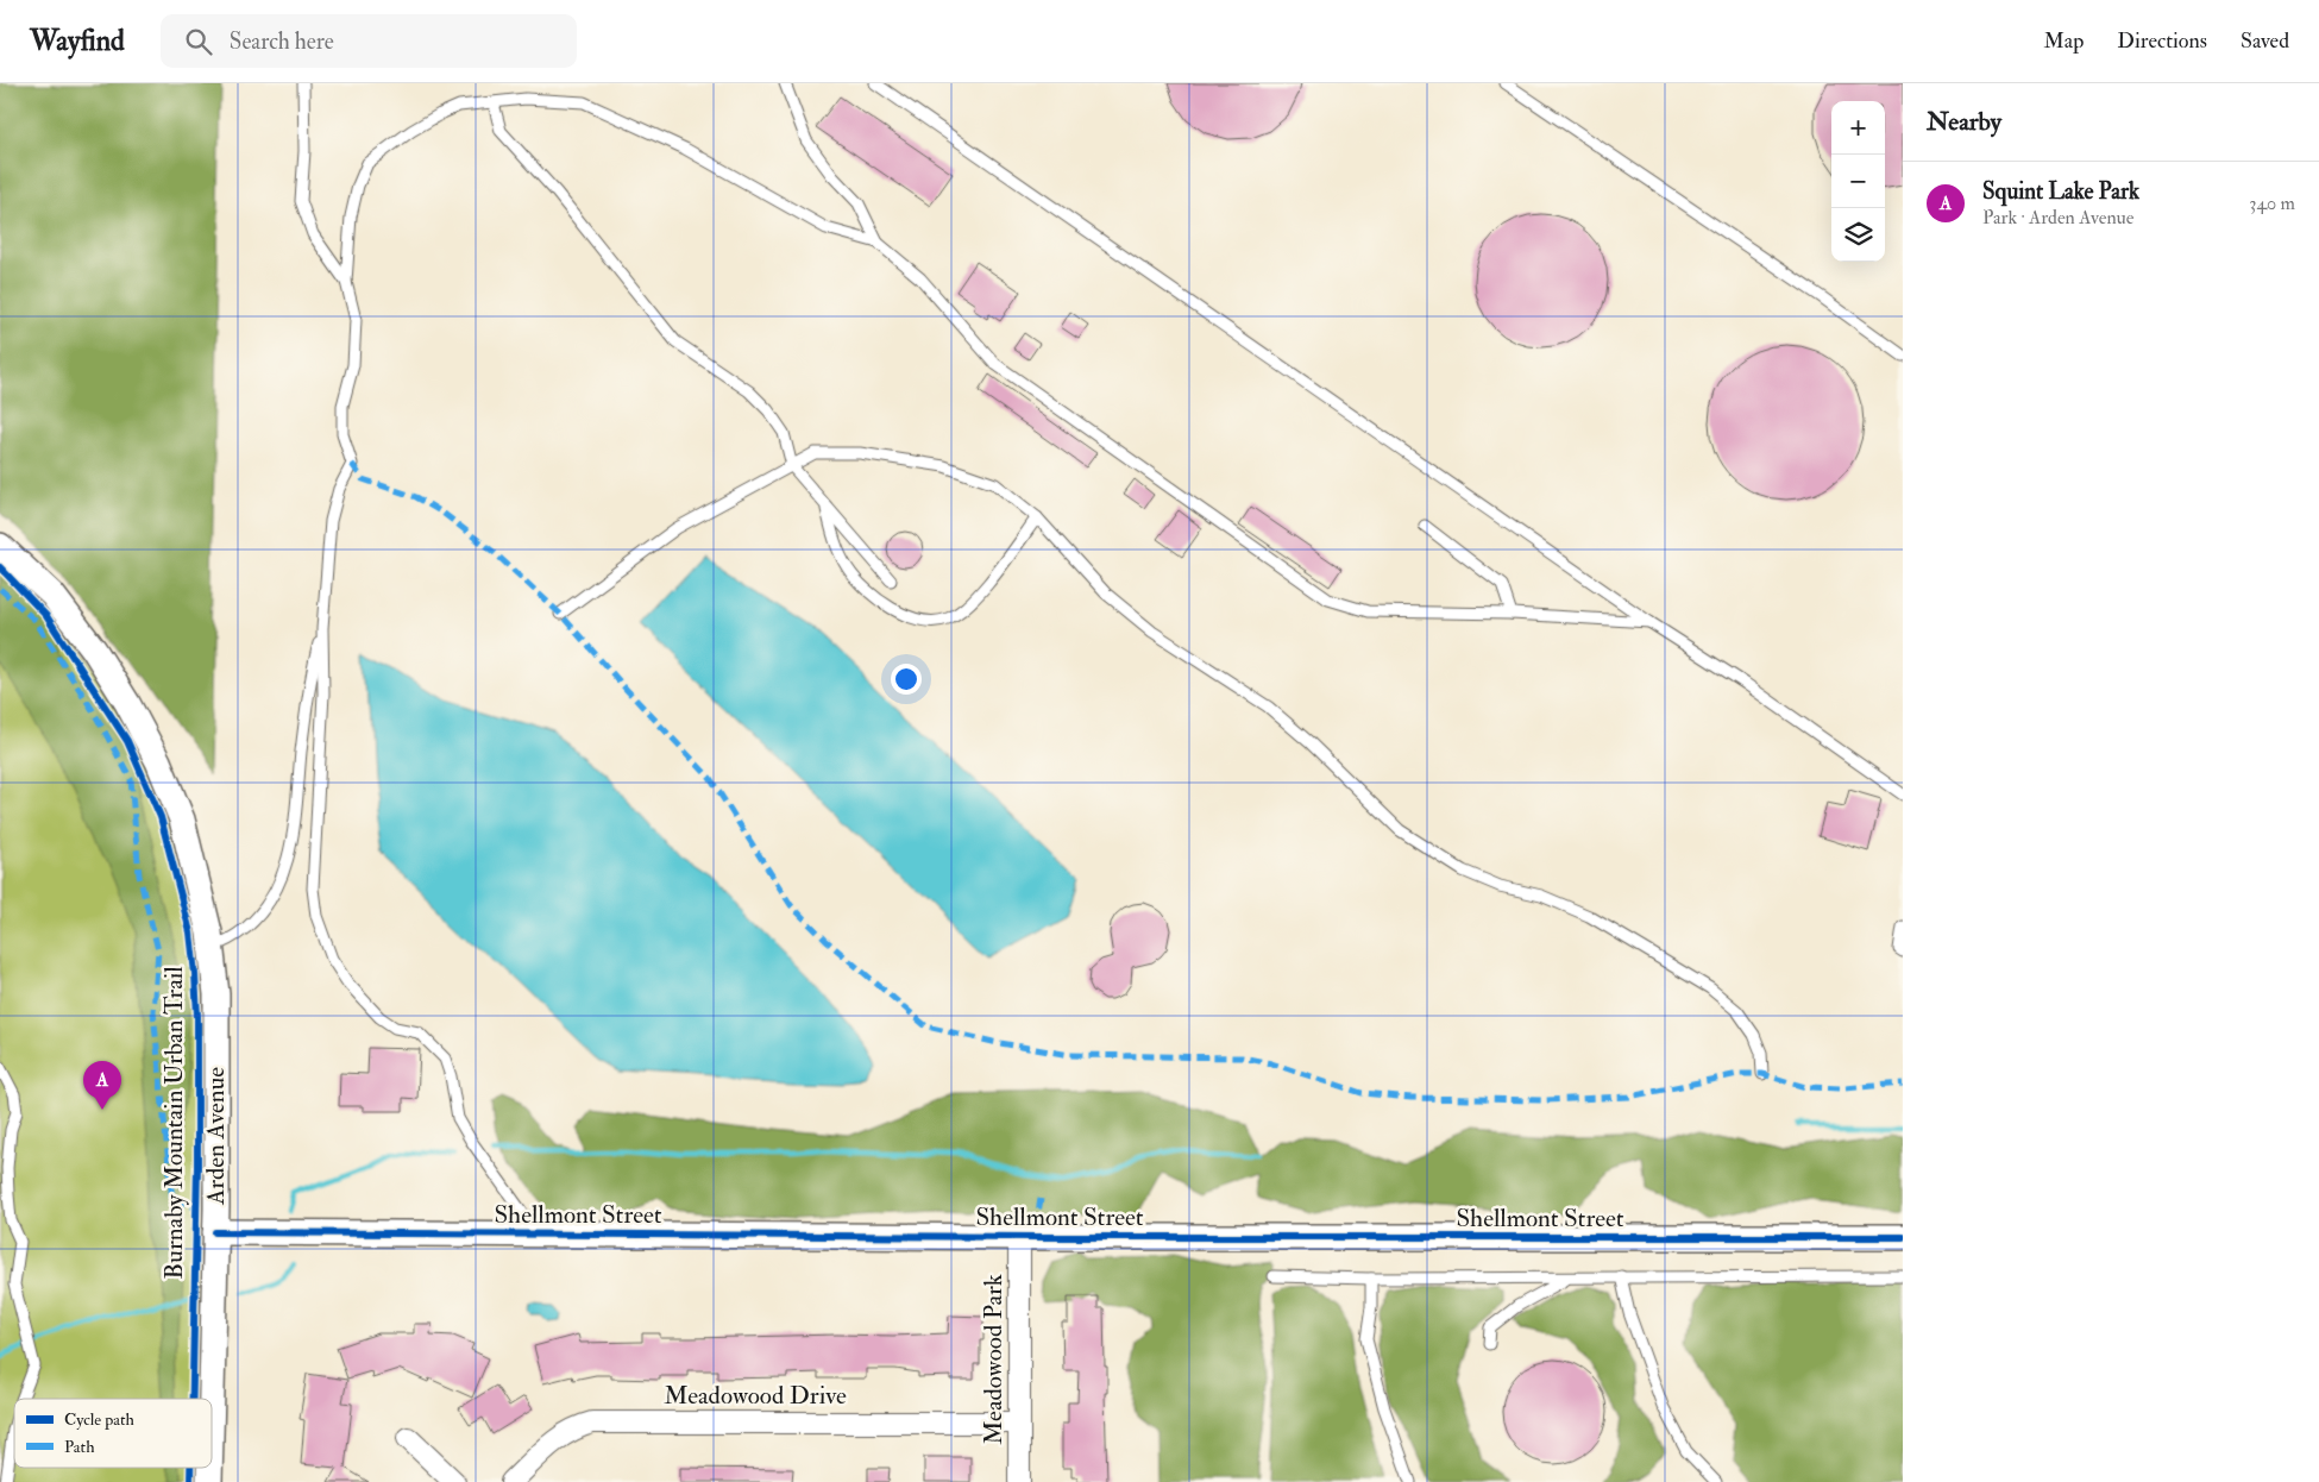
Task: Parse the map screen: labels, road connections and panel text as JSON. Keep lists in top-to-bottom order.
{
  "streets": {
    "street": [
      "Arden Avenue",
      "Shellmont Street",
      "Meadowood Park",
      "Meadowood Drive"
    ],
    "cycle path": ["Burnaby Mountain Urban Trail"]
  },
  "crossings": [
    ["Arden Avenue", "Shellmont Street"],
    ["Shellmont Street", "Meadowood Park"],
    ["Meadowood Park", "Meadowood Drive"]
  ],
  "legend": ["Cycle path", "Path"],
  "page": {
    "header": "Wayfind",
    "search": "Search here",
    "nav": ["Map", "Directions", "Saved"],
    "heading": "Nearby",
    "map_buttons": ["+", "−"],
    "list": [
      {
        "mark": "A",
        "name": "Squint Lake Park",
        "note": "Park · Arden Avenue",
        "value": "340 m"
      }
    ],
    "pins": "A"
  }
}
